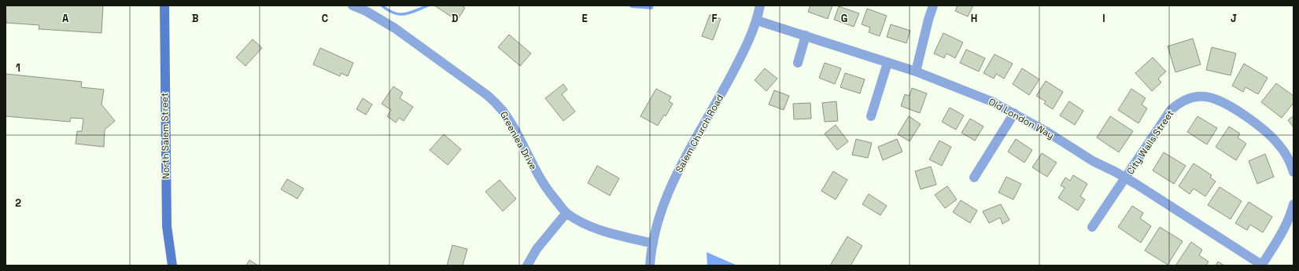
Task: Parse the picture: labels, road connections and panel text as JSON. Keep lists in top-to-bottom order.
{
  "streets": {
    "main road": ["North Salem Street"],
    "street": [
      "Old London Way",
      "Salem Church Road",
      "Greenlea Drive",
      "City Walls Street"
    ]
  },
  "crossings": [
    ["Old London Way", "Salem Church Road"],
    ["Old London Way", "City Walls Street"],
    ["Salem Church Road", "Greenlea Drive"]
  ],
  "grid": {
    "columns": [
      "A",
      "B",
      "C",
      "D",
      "E",
      "F",
      "G",
      "H",
      "I",
      "J"
    ],
    "rows": ["1", "2"]
  }
}
